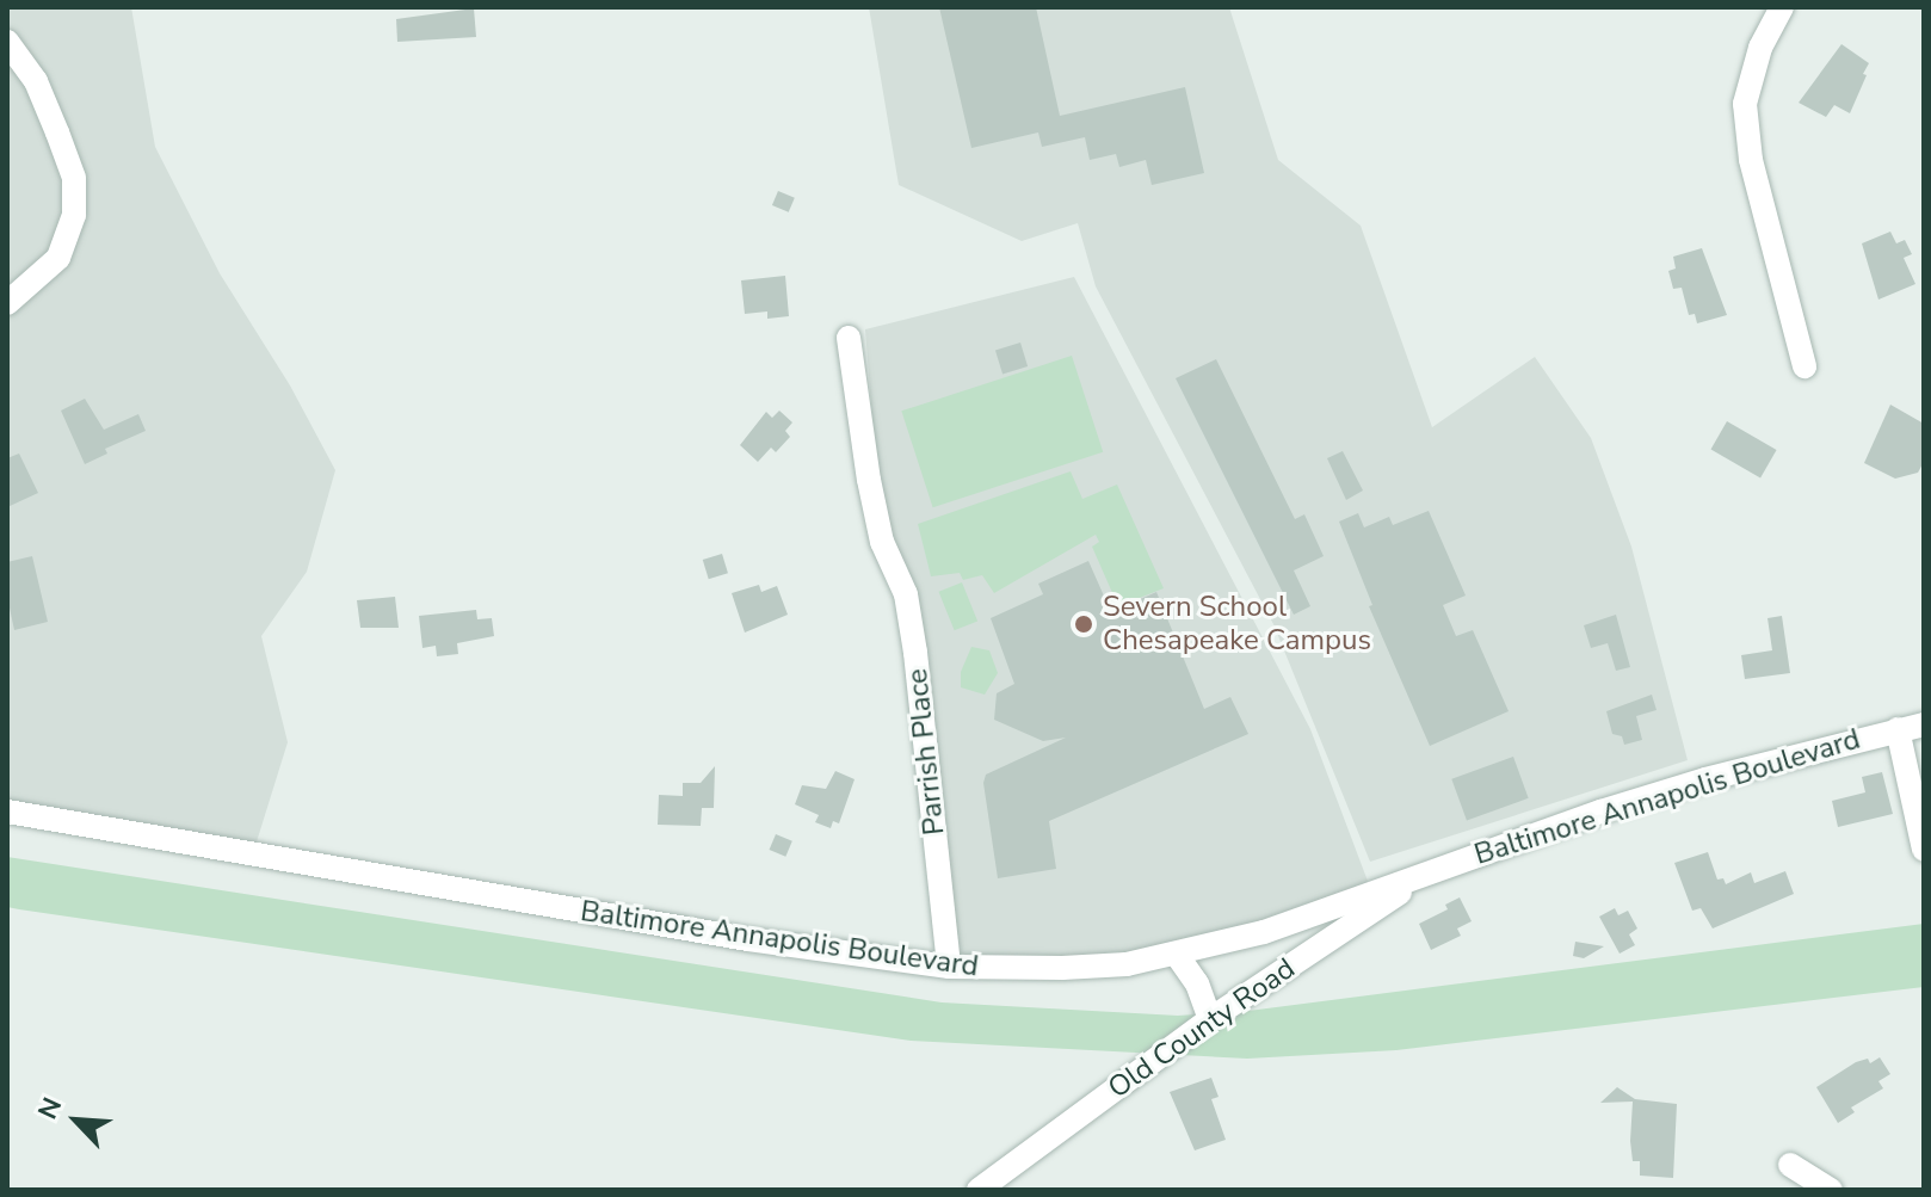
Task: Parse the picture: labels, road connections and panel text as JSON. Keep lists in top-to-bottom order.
{
  "streets": {
    "street": ["Parrish Place", "Baltimore Annapolis Boulevard", "Old County Road"]
  },
  "crossings": [
    ["Parrish Place", "Baltimore Annapolis Boulevard"],
    ["Baltimore Annapolis Boulevard", "Old County Road"]
  ],
  "places": ["Severn School Chesapeake Campus"],
  "north": "top left"
}
